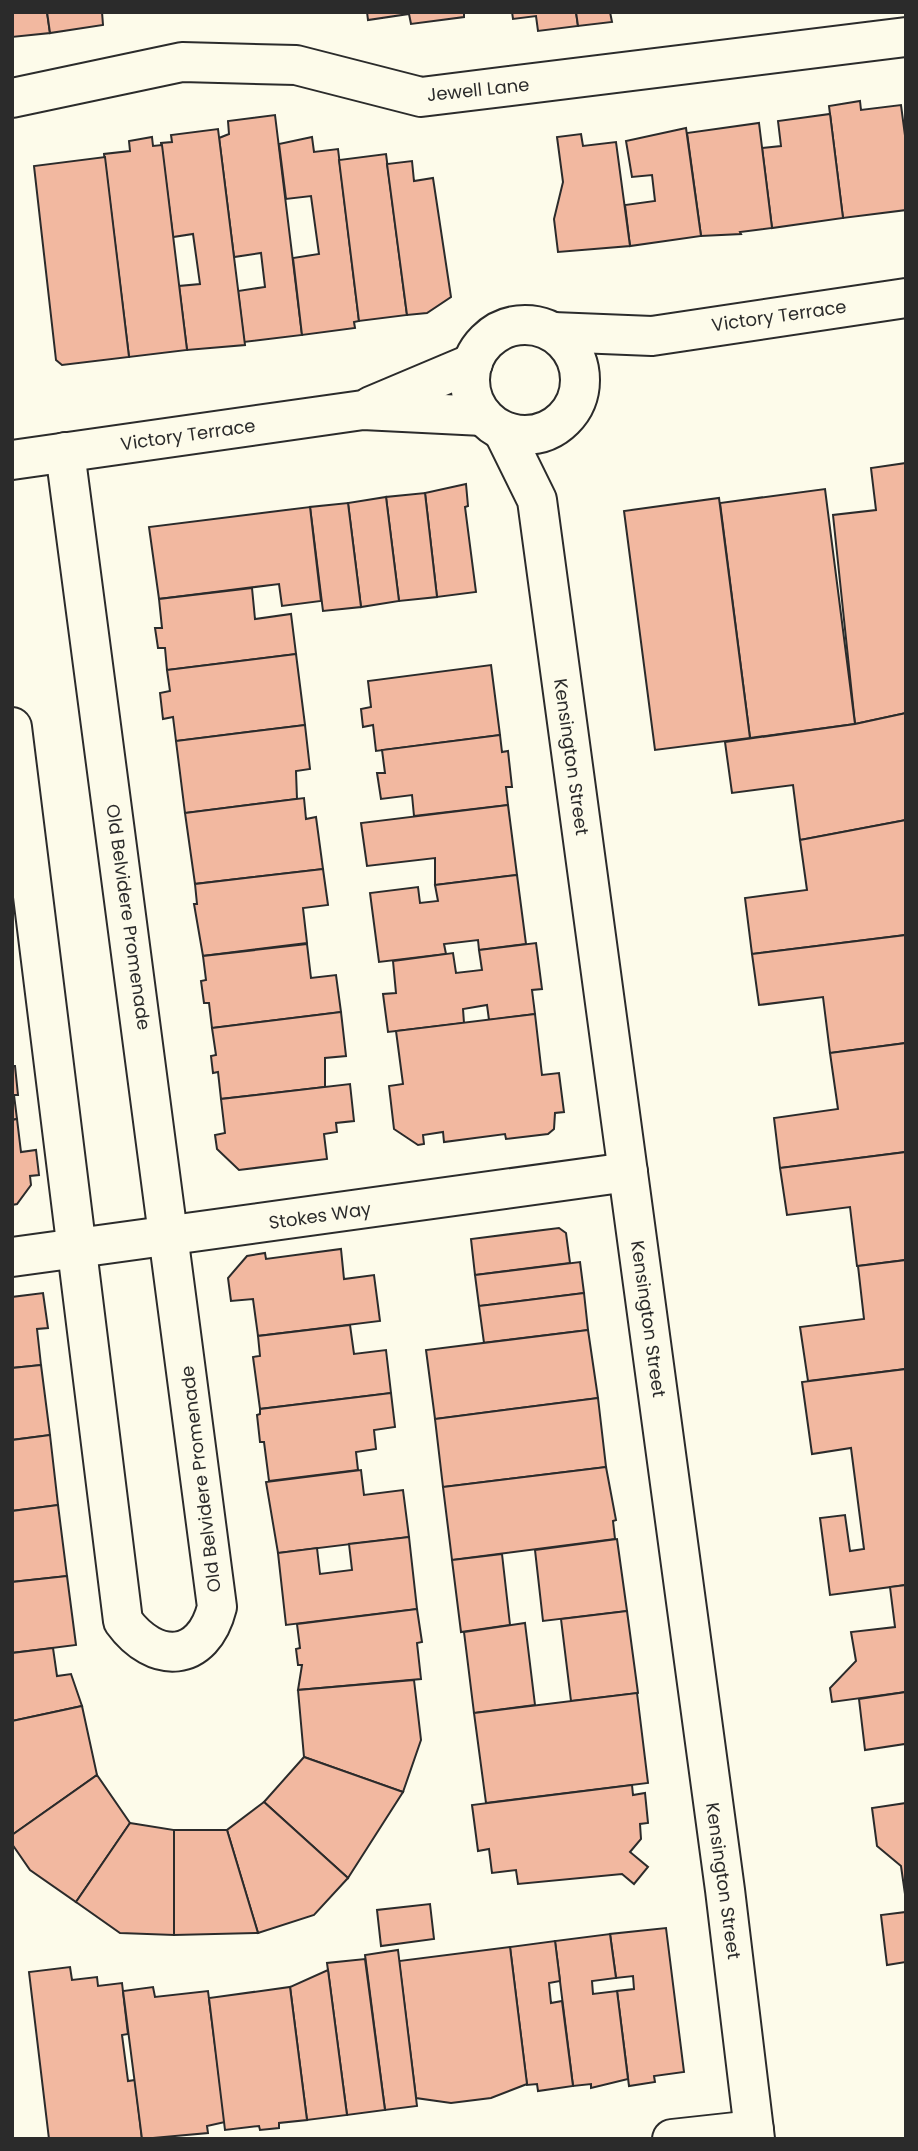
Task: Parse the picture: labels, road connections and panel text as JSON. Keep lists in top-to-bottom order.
{
  "streets": {
    "street": [
      "Jewell Lane",
      "Victory Terrace",
      "Kensington Street",
      "Old Belvidere Promenade",
      "Stokes Way"
    ]
  },
  "crossings": [
    ["Victory Terrace", "Kensington Street"],
    ["Victory Terrace", "Old Belvidere Promenade"],
    ["Kensington Street", "Stokes Way"],
    ["Old Belvidere Promenade", "Stokes Way"]
  ]
}
